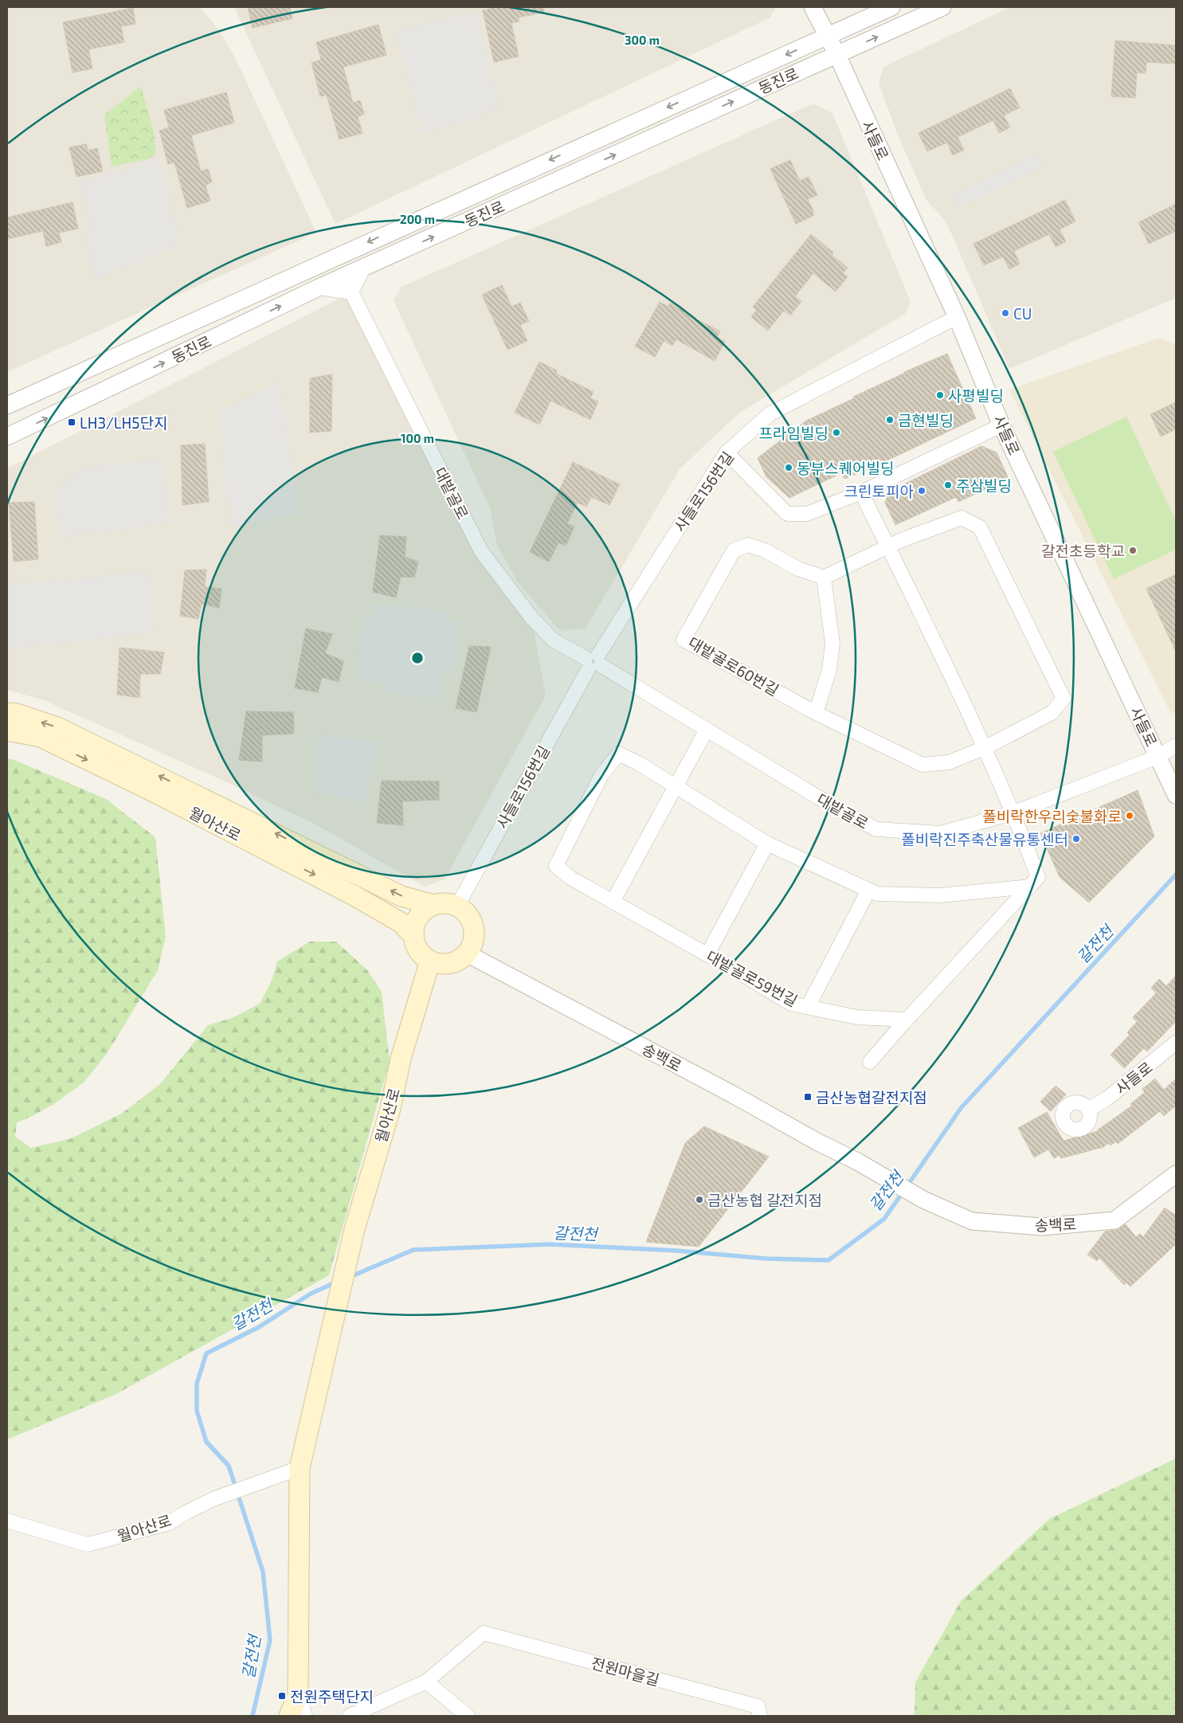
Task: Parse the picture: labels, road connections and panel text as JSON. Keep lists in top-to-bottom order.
{
  "streets": {
    "main road": ["월아산로"],
    "street": [
      "동진로",
      "사들로",
      "사들로156번길",
      "대밭골로",
      "대밭골로60번길",
      "대밭골로59번길",
      "송백로",
      "전원마을길"
    ]
  },
  "crossings": [
    ["동진로", "사들로"],
    ["동진로", "대밭골로"],
    ["사들로", "사들로156번길"],
    ["사들로", "대밭골로"],
    ["사들로156번길", "대밭골로"],
    ["사들로156번길", "월아산로"],
    ["사들로156번길", "송백로"],
    ["월아산로", "송백로"]
  ],
  "water": ["갈전천"],
  "places": {
    "other": [
      "CU",
      "사평빌딩",
      "금현빌딩",
      "프라임빌딩",
      "동부스퀘어빌딩",
      "주삼빌딩",
      "크린토피아",
      "갈전초등학교",
      "폴비락한우리숯불화로",
      "폴비락진주축산물유통센터",
      "금산농협 갈전지점"
    ],
    "transit": ["LH3/LH5단지", "금산농협갈전지점", "전원주택단지"]
  },
  "rings": ["300 m", "200 m", "100 m"]
}
